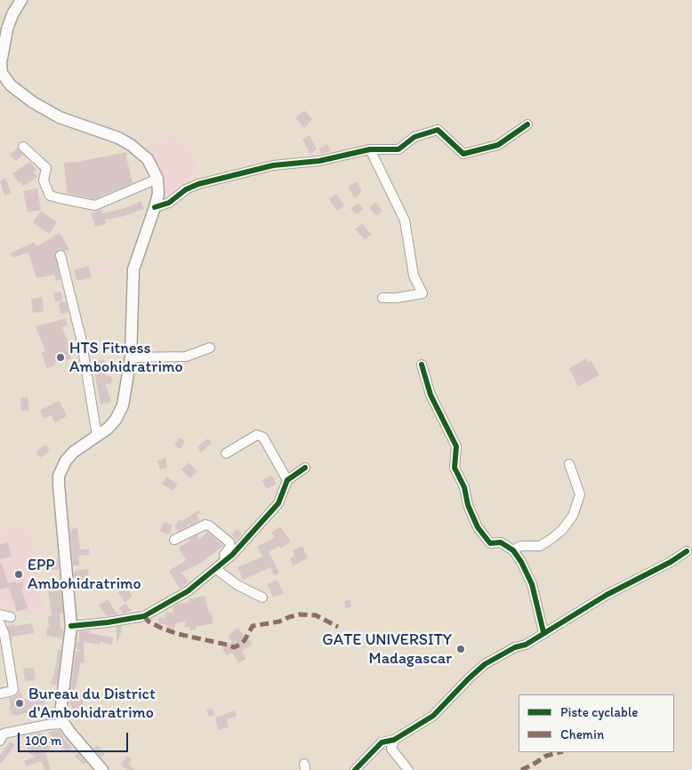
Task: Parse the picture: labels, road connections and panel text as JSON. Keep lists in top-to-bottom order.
{
  "places": [
    "HTS Fitness Ambohidratrimo",
    "EPP Ambohidratrimo",
    "GATE UNIVERSITY Madagascar",
    "Bureau du District d'Ambohidratrimo"
  ],
  "legend": ["Piste cyclable", "Chemin"],
  "scale_bar": "100 m"
}
